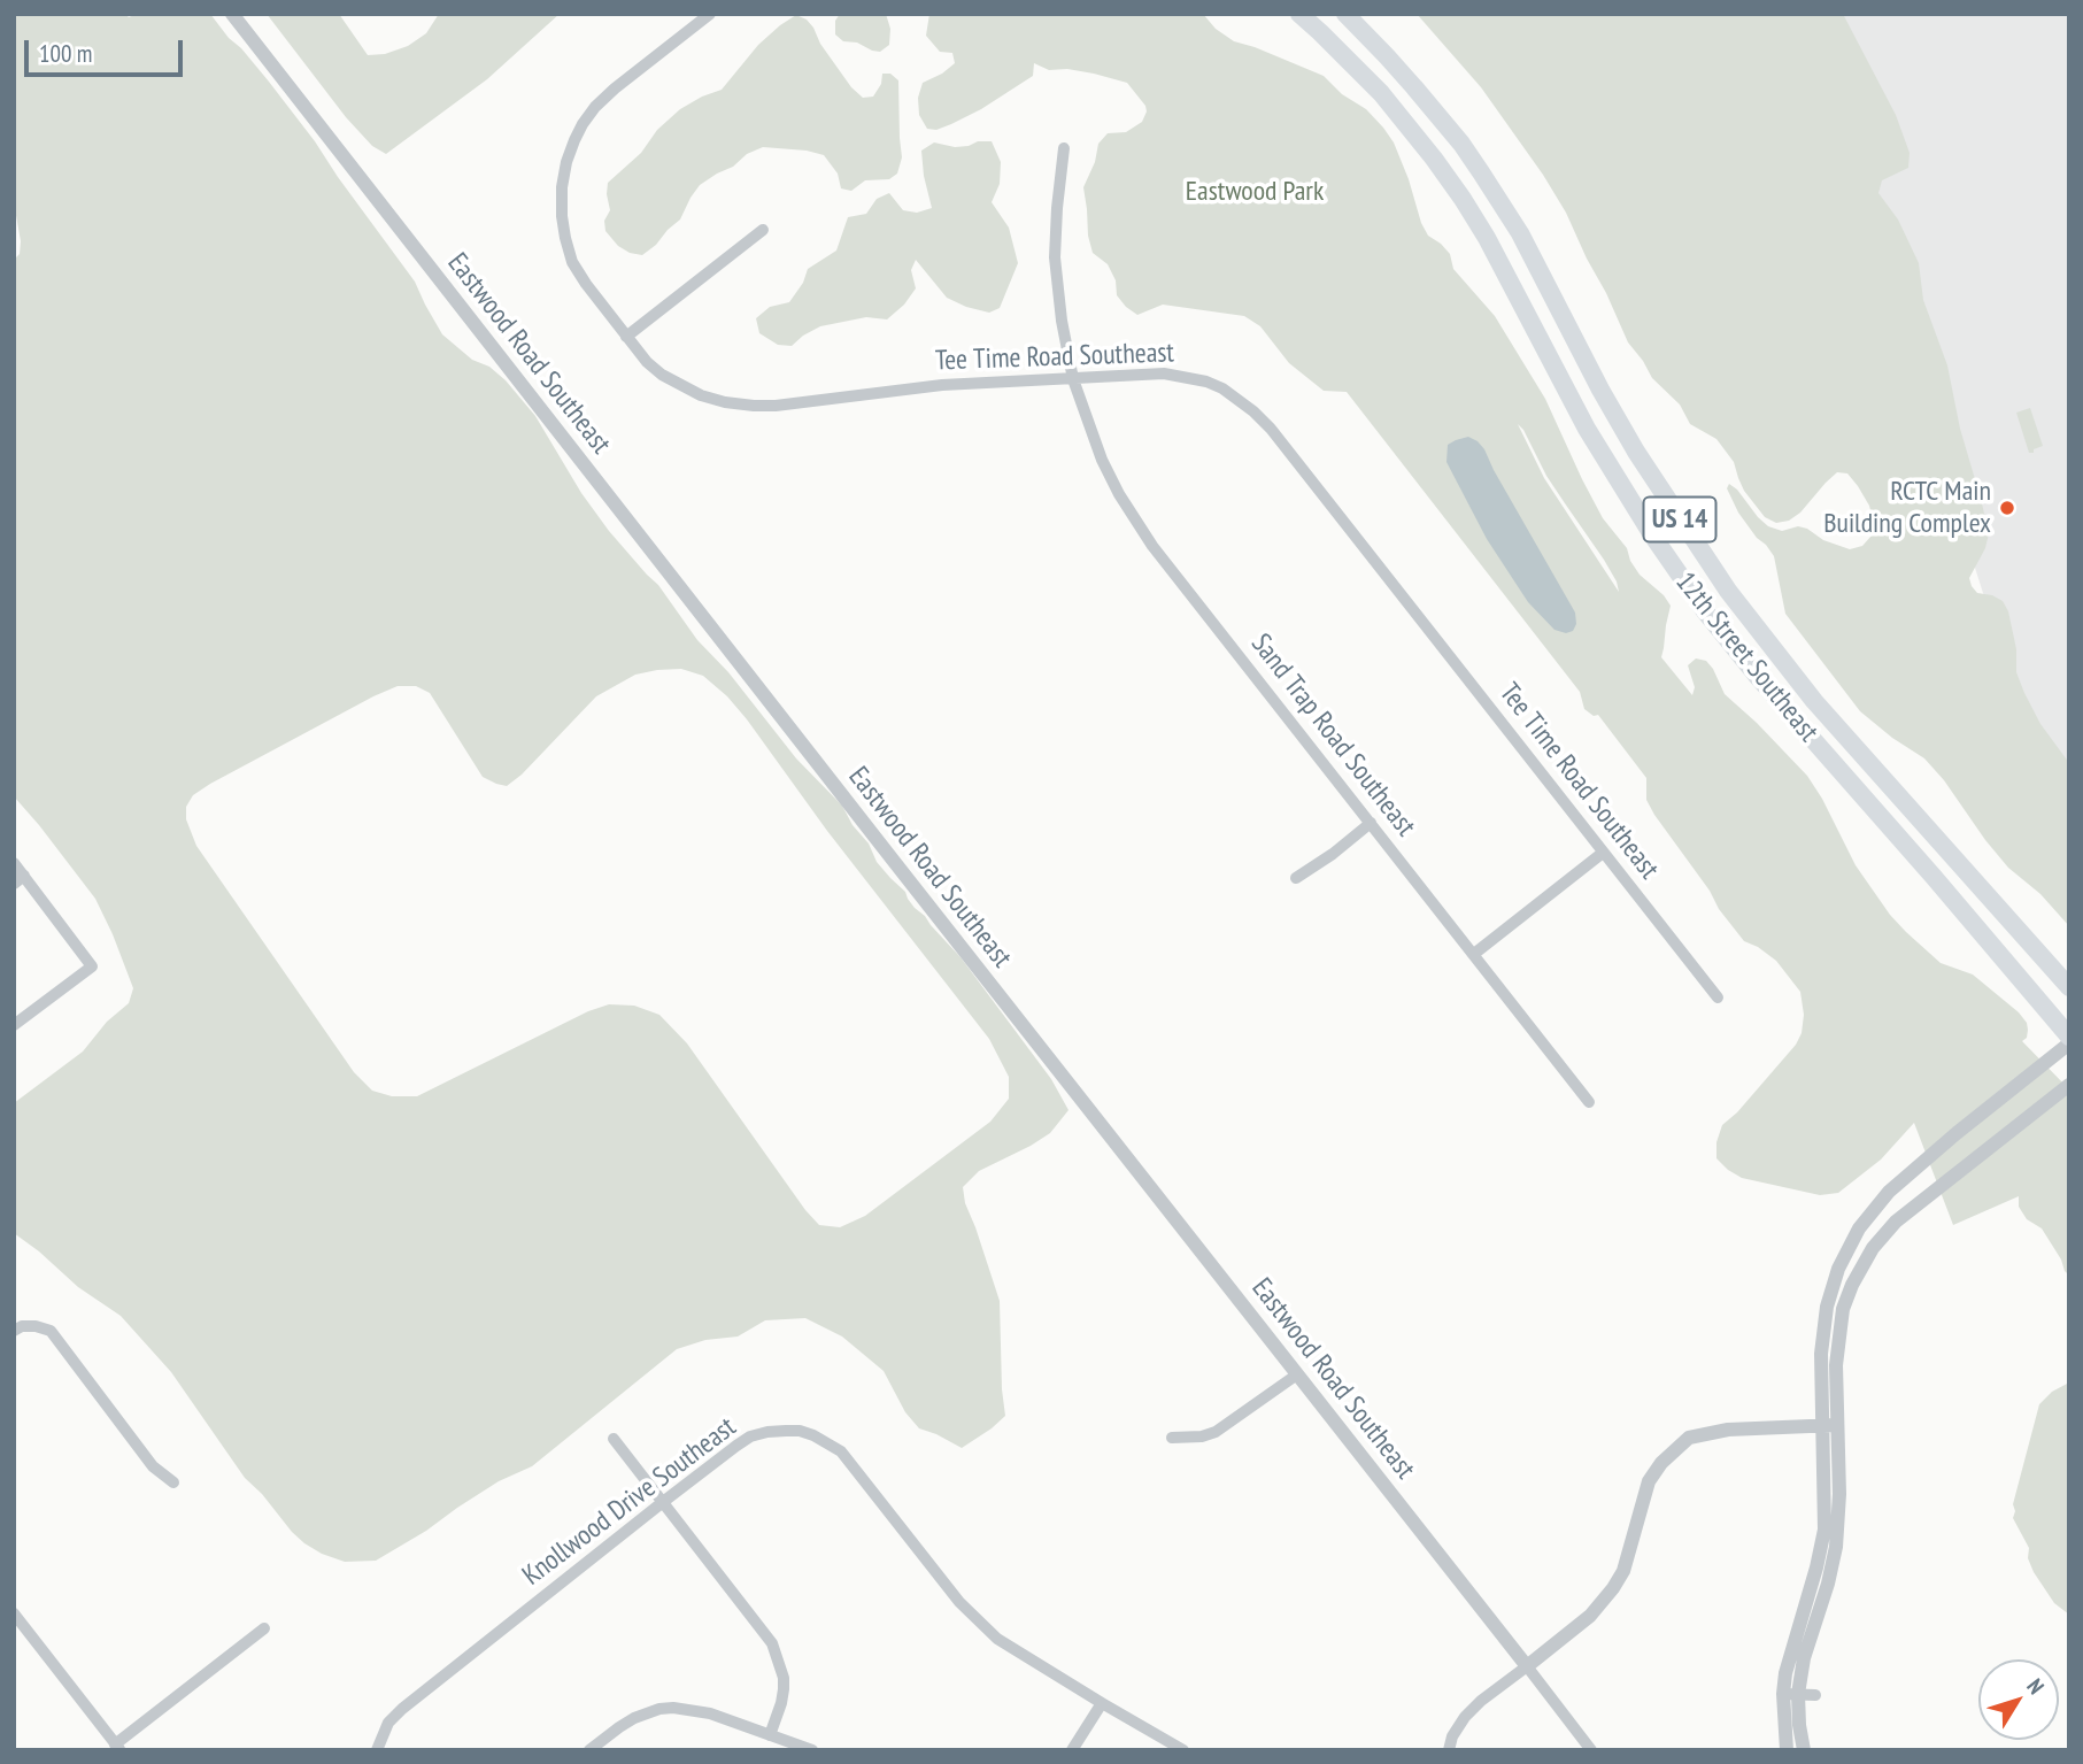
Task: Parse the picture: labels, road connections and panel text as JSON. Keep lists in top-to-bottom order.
{
  "streets": {
    "main road": ["US 14", "12th Street Southeast"],
    "street": [
      "Eastwood Road Southeast",
      "Tee Time Road Southeast",
      "Sand Trap Road Southeast",
      "Knollwood Drive Southeast"
    ]
  },
  "crossings": [
    ["Tee Time Road Southeast", "Sand Trap Road Southeast"]
  ],
  "parks": ["Eastwood Park"],
  "places": ["RCTC Main Building Complex"],
  "scale_bar": "100 m",
  "north": "top right"
}
